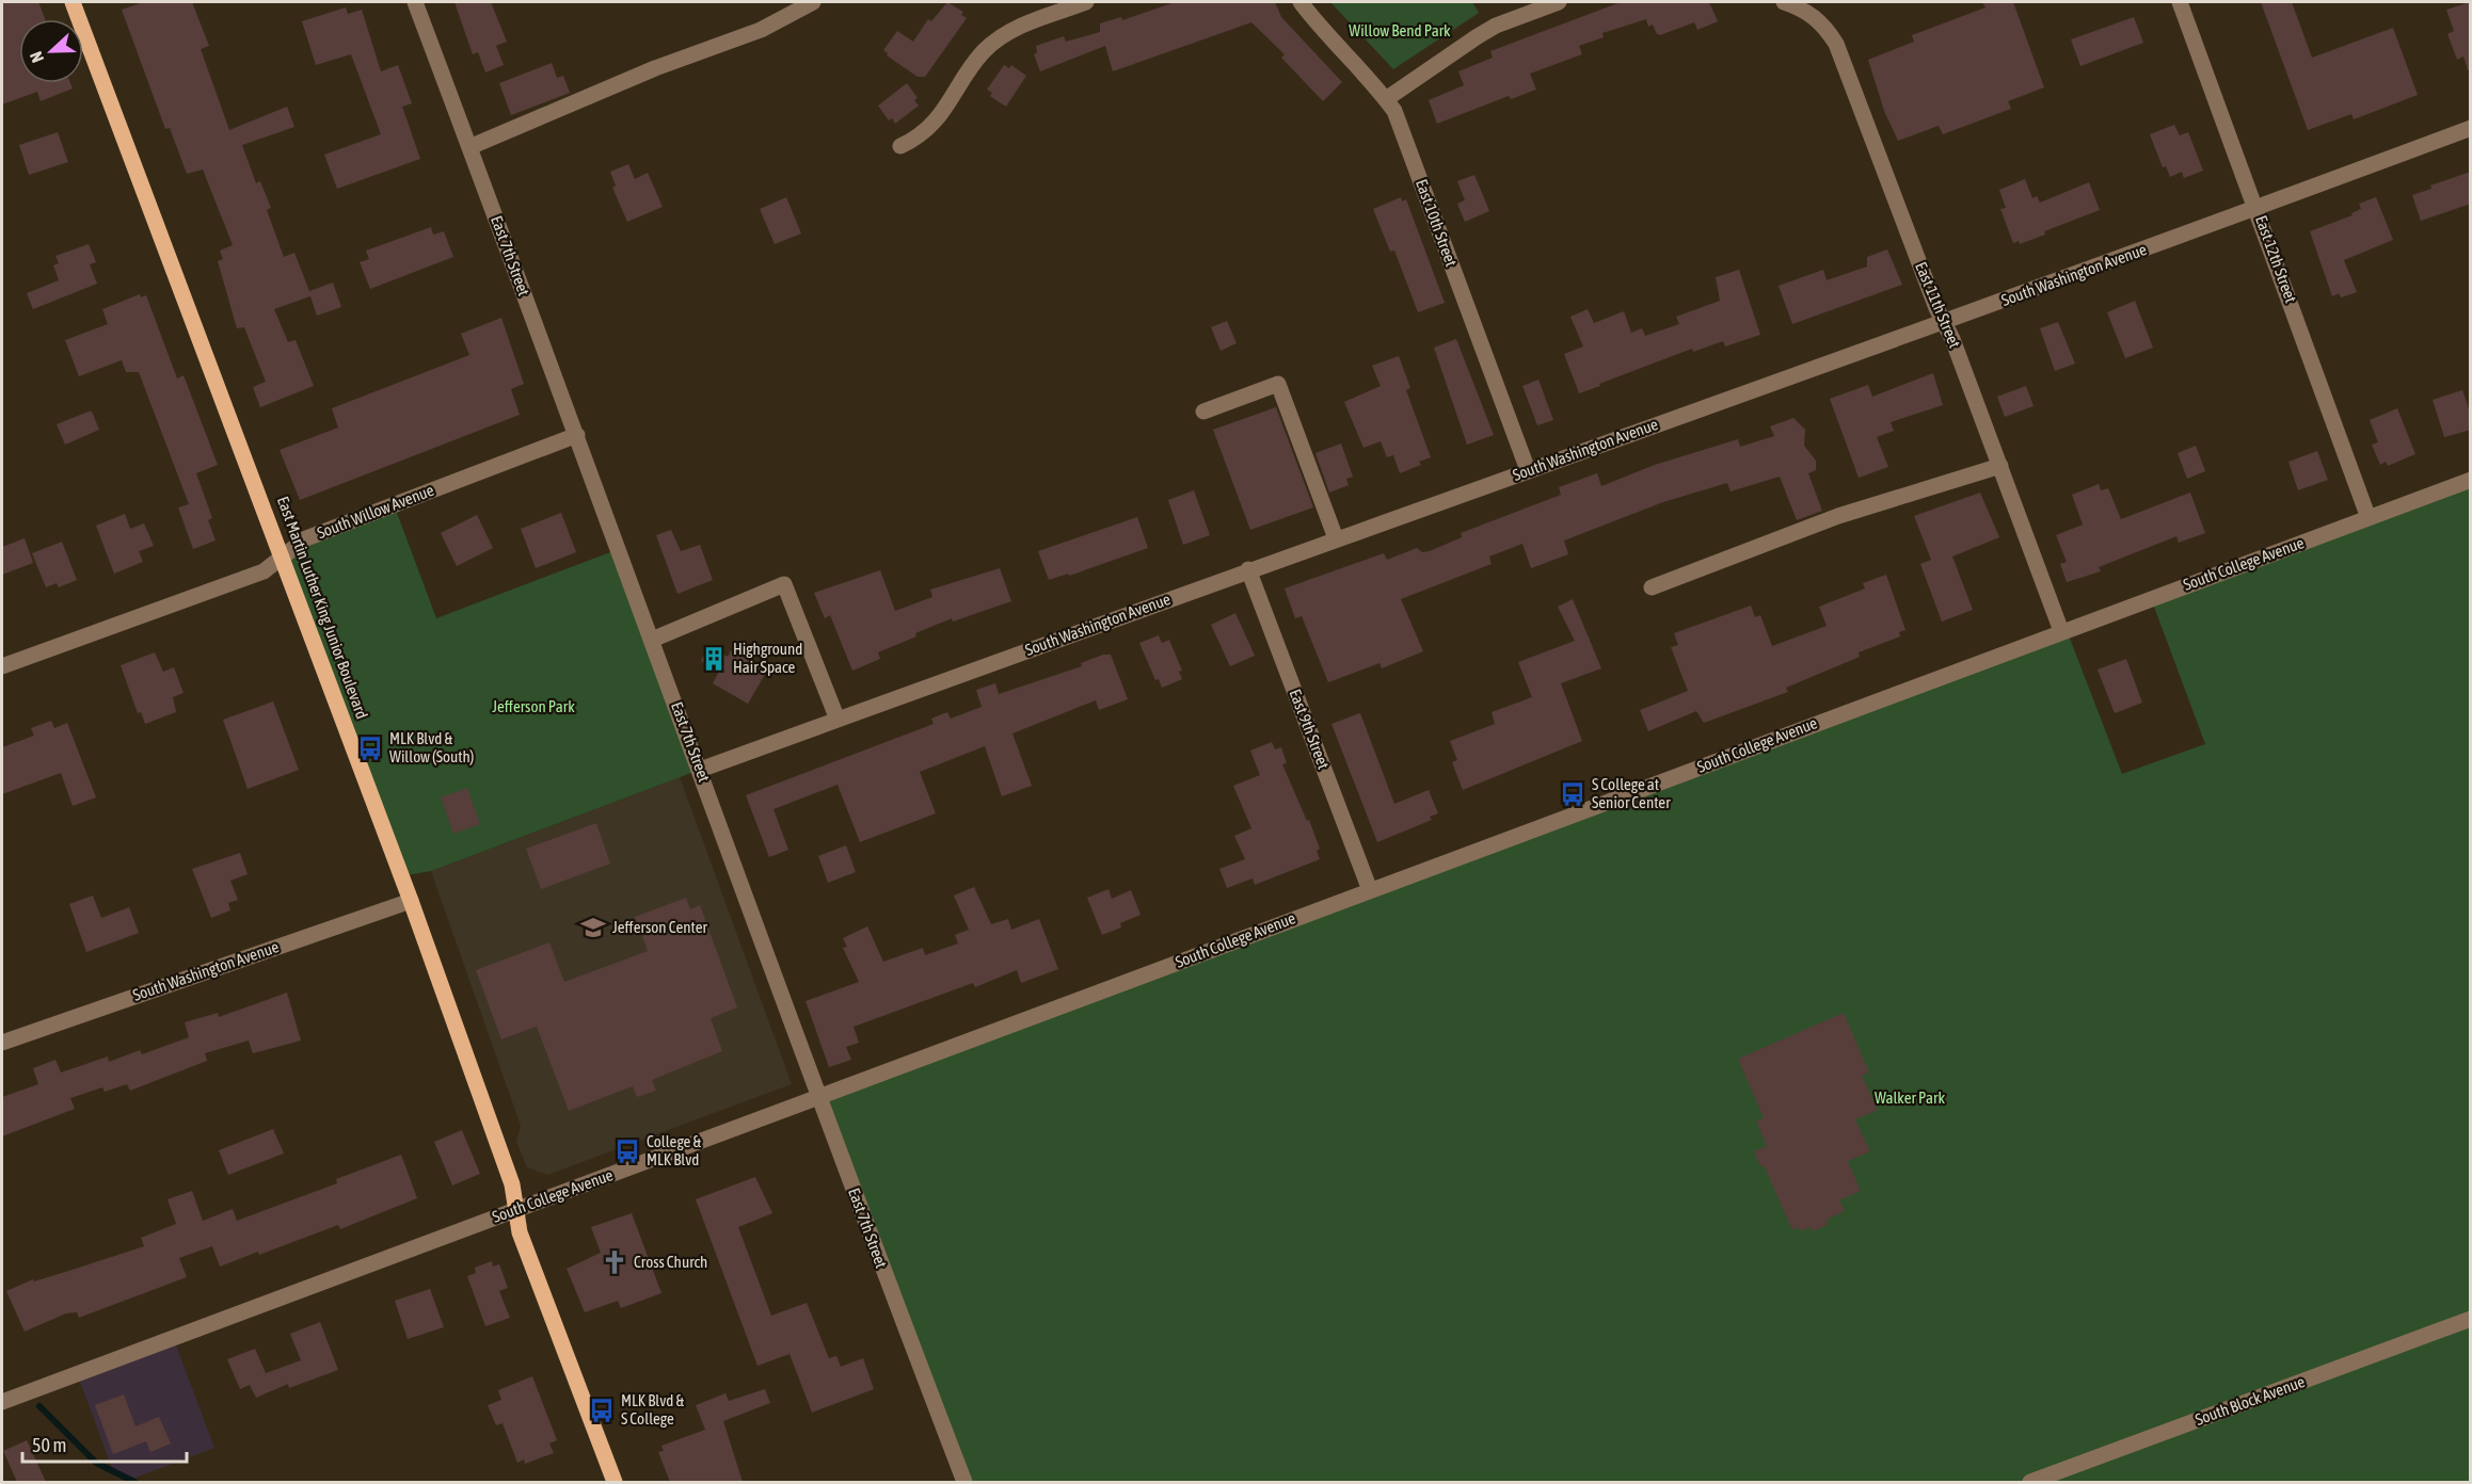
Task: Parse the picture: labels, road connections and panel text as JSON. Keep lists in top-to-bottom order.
{
  "streets": {
    "main road": ["East Martin Luther King Junior Boulevard"],
    "street": [
      "East 10th Street",
      "East 7th Street",
      "East 12th Street",
      "South Washington Avenue",
      "East 11th Street",
      "South Willow Avenue",
      "South College Avenue",
      "East 9th Street",
      "South Block Avenue"
    ]
  },
  "crossings": [
    ["East 10th Street", "South Washington Avenue"],
    ["East 7th Street", "South Washington Avenue"],
    ["East 7th Street", "South Willow Avenue"],
    ["East 7th Street", "South College Avenue"],
    ["East 12th Street", "South Washington Avenue"],
    ["East 12th Street", "South College Avenue"],
    ["South Washington Avenue", "East 11th Street"],
    ["South Washington Avenue", "East Martin Luther King Junior Boulevard"],
    ["South Washington Avenue", "East 9th Street"],
    ["East 11th Street", "South College Avenue"],
    ["South Willow Avenue", "East Martin Luther King Junior Boulevard"],
    ["South College Avenue", "East Martin Luther King Junior Boulevard"],
    ["South College Avenue", "East 9th Street"]
  ],
  "parks": ["Willow Bend Park", "Jefferson Park", "Walker Park"],
  "places": {
    "building": ["Highground Hair Space"],
    "bus stop": [
      "MLK Blvd & Willow (South)",
      "S College at Senior Center",
      "College & MLK Blvd",
      "MLK Blvd & S College"
    ],
    "school or university": ["Jefferson Center"],
    "church": ["Cross Church"]
  },
  "scale_bar": "50 m",
  "north": "left"
}
